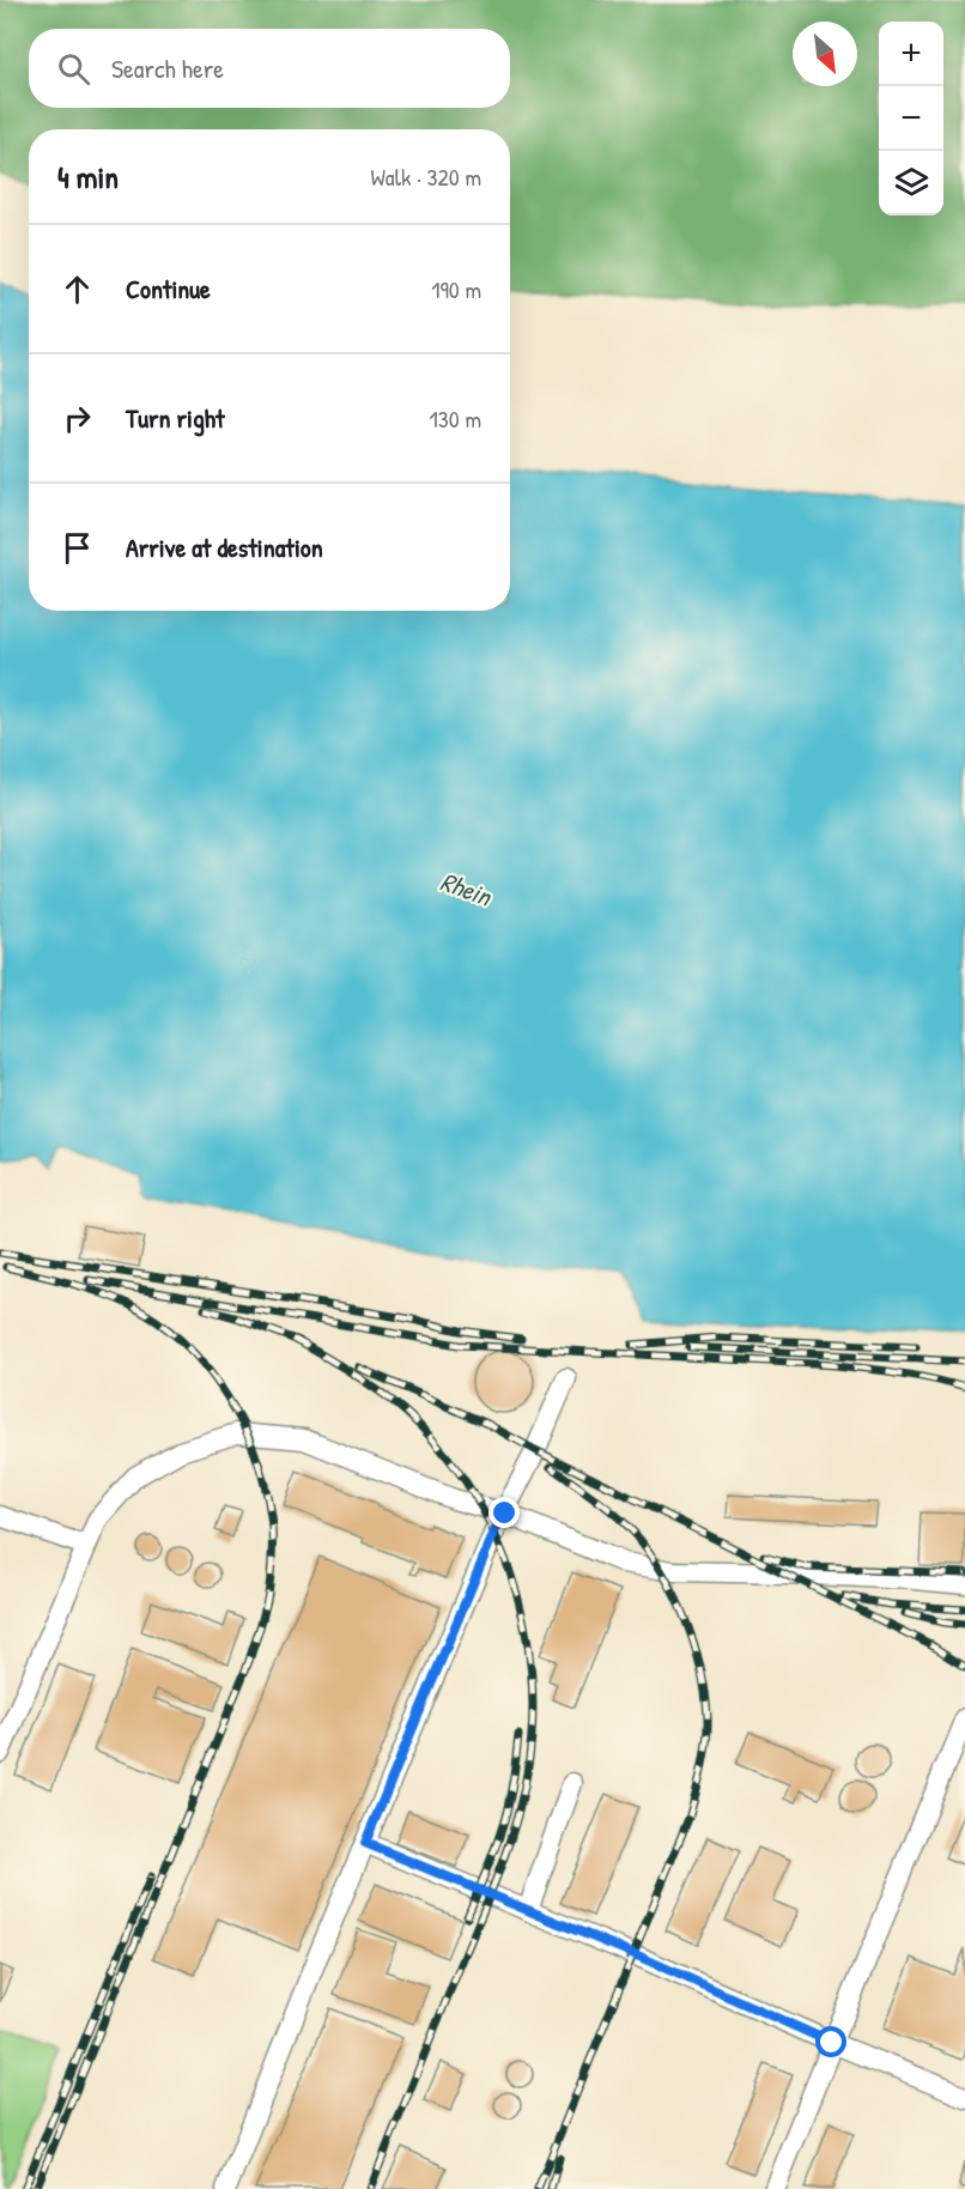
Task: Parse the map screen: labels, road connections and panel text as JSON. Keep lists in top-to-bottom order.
{
  "water": ["Rhein"],
  "north": "bottom right",
  "page": {
    "map_buttons": ["+", "−"],
    "search": "Search here",
    "heading": ["4 min", "Walk · 320 m"],
    "list": [
      ["Continue", "190 m"],
      ["Turn right", "130 m"],
      "Arrive at destination"
    ]
  }
}
